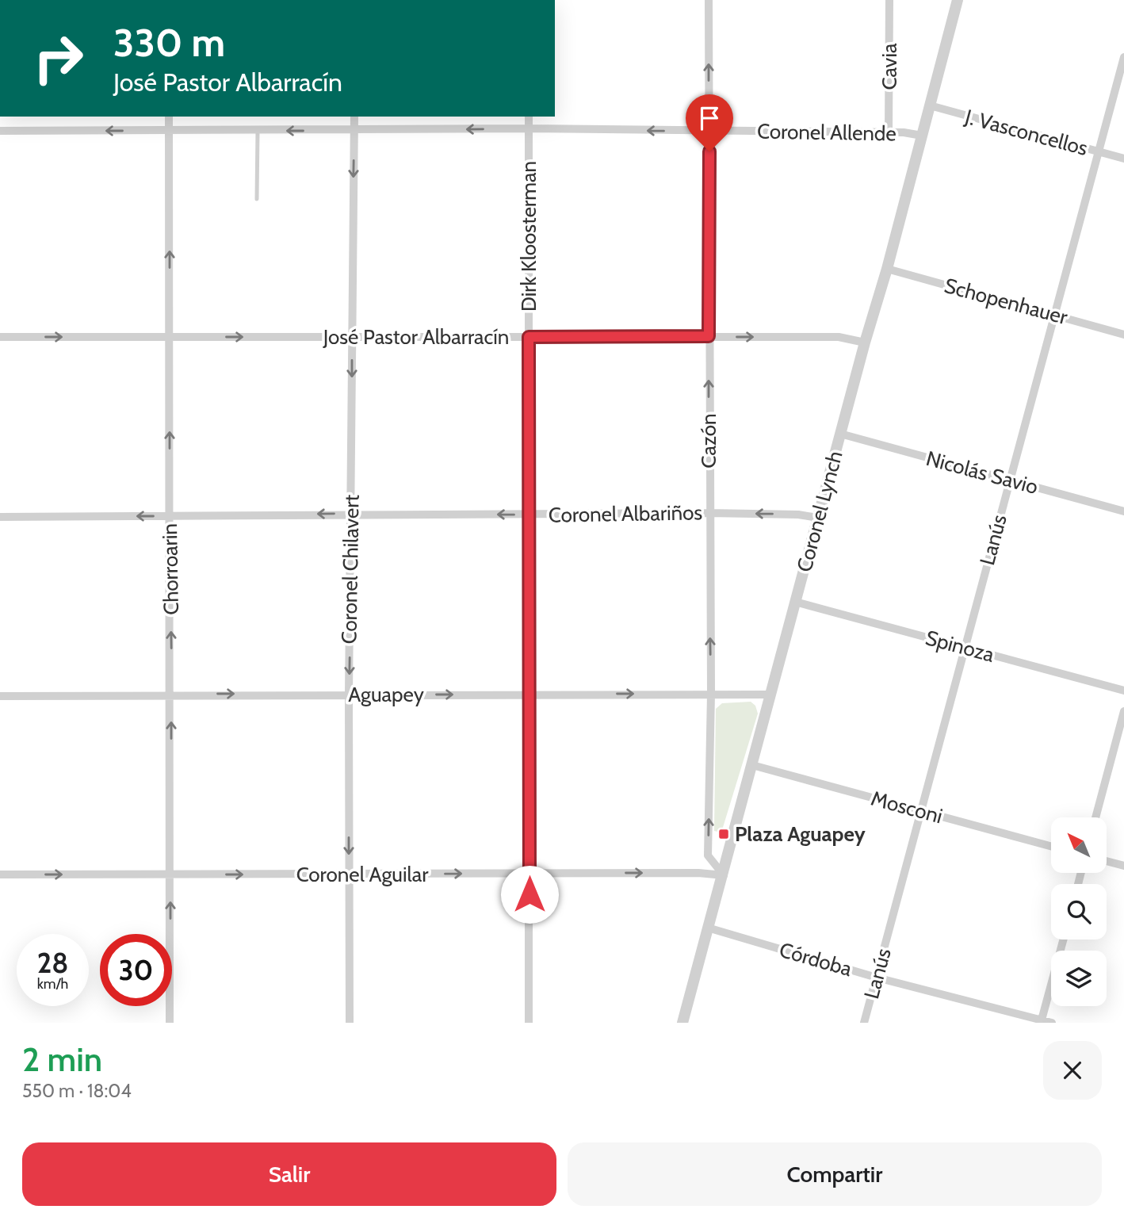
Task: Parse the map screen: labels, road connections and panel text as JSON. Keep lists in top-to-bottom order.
{
  "streets": {
    "street": [
      "Cavia",
      "Coronel Allende",
      "J. Vasconcellos",
      "Dirk Kloosterman",
      "Schopenhauer",
      "José Pastor Albarracín",
      "Cazón",
      "Nicolás Savio",
      "Coronel Lynch",
      "Coronel Albariños",
      "Lanús",
      "Chorroarin",
      "Coronel Chilavert",
      "Spinoza",
      "Aguapey",
      "Mosconi",
      "Coronel Aguilar",
      "Córdoba"
    ]
  },
  "crossings": [
    ["Cavia", "Coronel Allende"],
    ["Coronel Allende", "Dirk Kloosterman"],
    ["Coronel Allende", "Cazón"],
    ["Coronel Allende", "Coronel Lynch"],
    ["Coronel Allende", "Chorroarin"],
    ["Coronel Allende", "Coronel Chilavert"],
    ["J. Vasconcellos", "Coronel Lynch"],
    ["J. Vasconcellos", "Lanús"],
    ["Dirk Kloosterman", "José Pastor Albarracín"],
    ["Dirk Kloosterman", "Coronel Albariños"],
    ["Dirk Kloosterman", "Aguapey"],
    ["Dirk Kloosterman", "Coronel Aguilar"],
    ["Schopenhauer", "Coronel Lynch"],
    ["Schopenhauer", "Lanús"],
    ["José Pastor Albarracín", "Cazón"],
    ["José Pastor Albarracín", "Coronel Lynch"],
    ["José Pastor Albarracín", "Chorroarin"],
    ["José Pastor Albarracín", "Coronel Chilavert"],
    ["Cazón", "Coronel Lynch"],
    ["Cazón", "Coronel Albariños"],
    ["Cazón", "Aguapey"],
    ["Cazón", "Coronel Aguilar"],
    ["Nicolás Savio", "Coronel Lynch"],
    ["Nicolás Savio", "Lanús"],
    ["Coronel Lynch", "Coronel Albariños"],
    ["Coronel Lynch", "Spinoza"],
    ["Coronel Lynch", "Aguapey"],
    ["Coronel Lynch", "Mosconi"],
    ["Coronel Lynch", "Coronel Aguilar"],
    ["Coronel Lynch", "Córdoba"],
    ["Coronel Albariños", "Chorroarin"],
    ["Coronel Albariños", "Coronel Chilavert"],
    ["Lanús", "Spinoza"],
    ["Lanús", "Mosconi"],
    ["Lanús", "Córdoba"],
    ["Chorroarin", "Aguapey"],
    ["Chorroarin", "Coronel Aguilar"],
    ["Coronel Chilavert", "Aguapey"],
    ["Coronel Chilavert", "Coronel Aguilar"]
  ],
  "one_way": [
    "Coronel Allende",
    "José Pastor Albarracín",
    "Cazón",
    "Coronel Albariños",
    "Chorroarin",
    "Coronel Chilavert",
    "Aguapey",
    "Coronel Aguilar"
  ],
  "places": {
    "transit": ["Plaza Aguapey"]
  },
  "north": "top left",
  "page": {
    "turn": ["330 m", "José Pastor Albarracín"],
    "speed": "28 km/h",
    "limit": "30",
    "heading": ["2 min", "550 m · 18:04"],
    "buttons": ["Salir", "Compartir"]
  }
}
